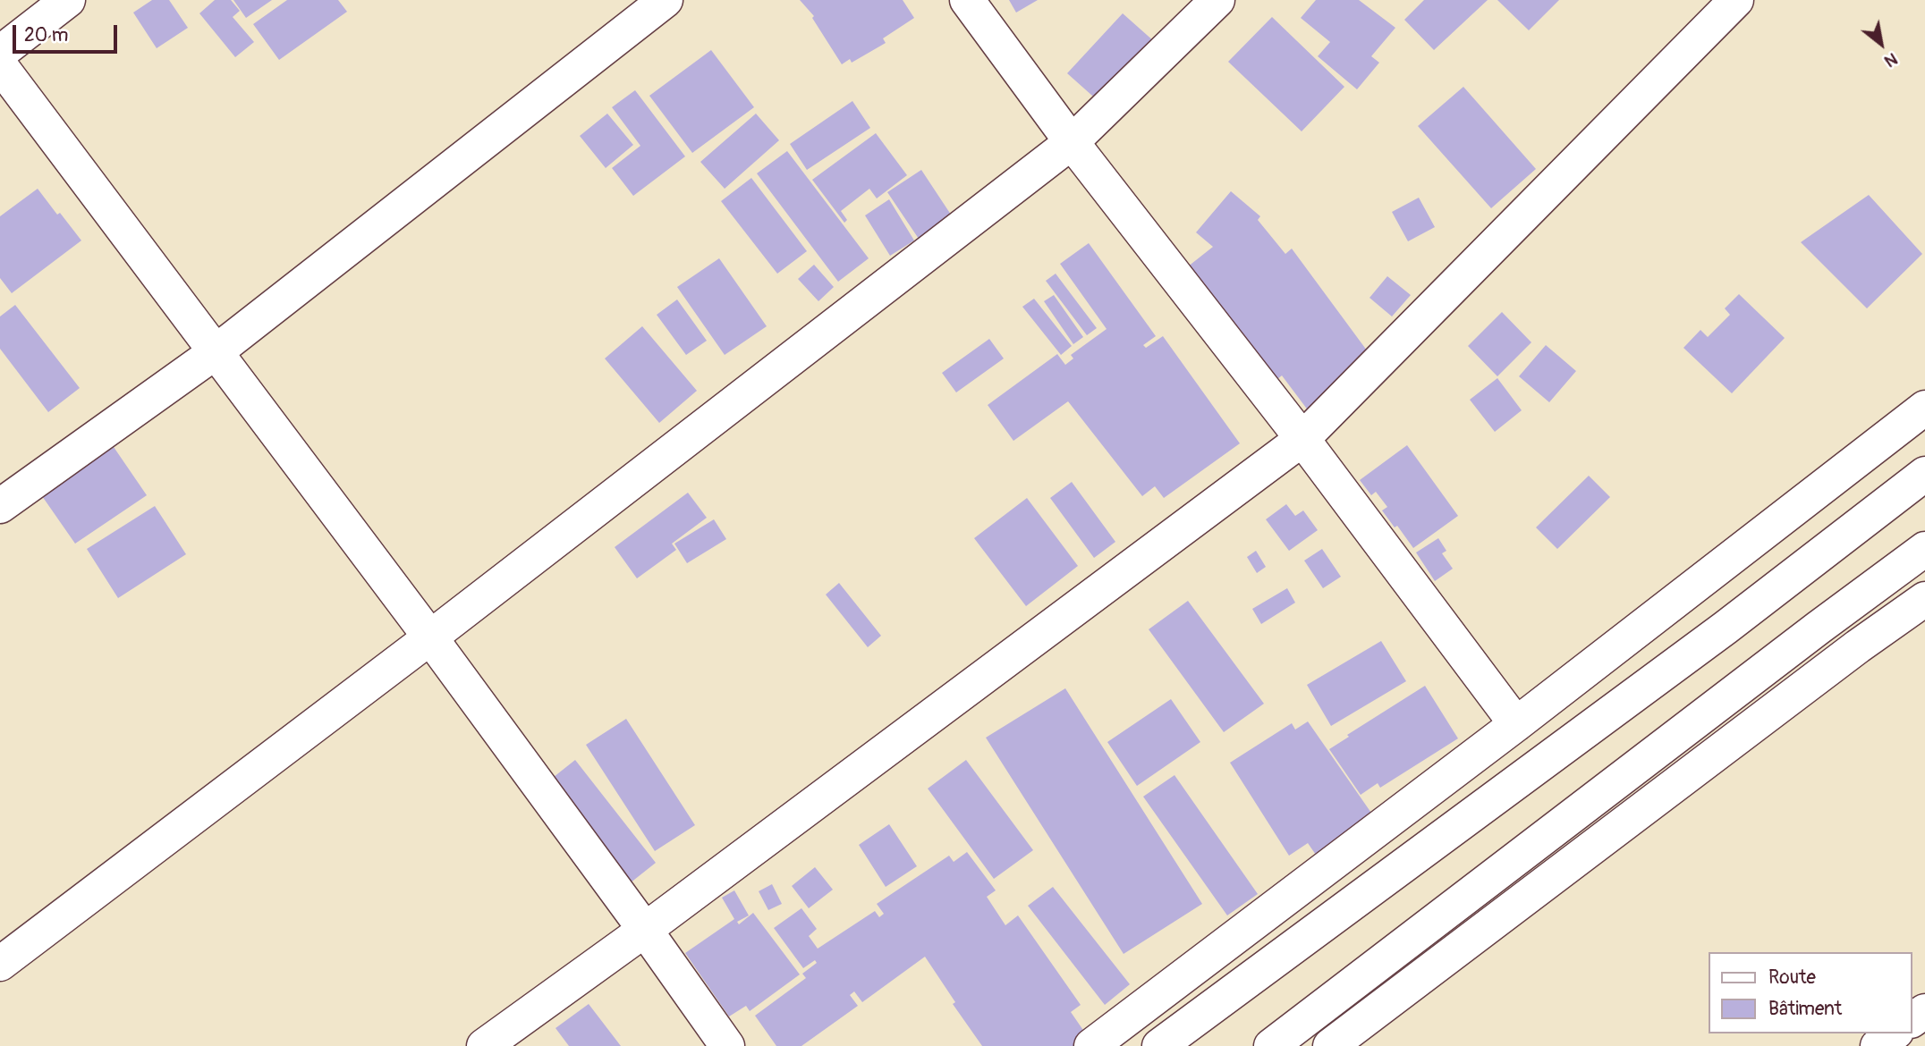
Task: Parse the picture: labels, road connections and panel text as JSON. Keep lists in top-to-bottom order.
{
  "legend": ["Route", "Bâtiment"],
  "scale_bar": "20 m",
  "north": "bottom right"
}
